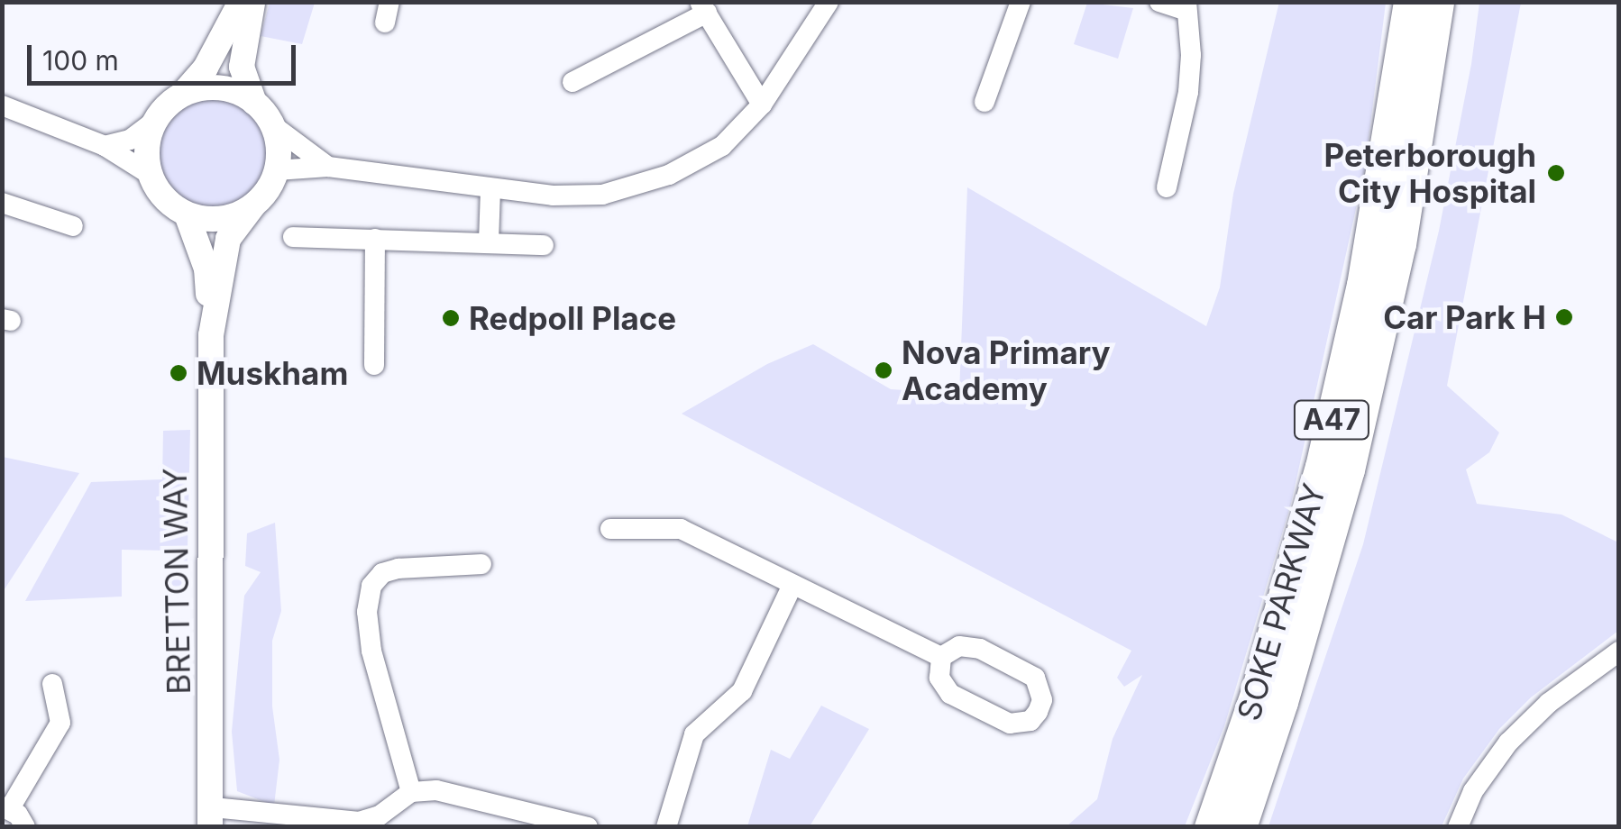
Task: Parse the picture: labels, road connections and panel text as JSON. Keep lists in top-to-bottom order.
{
  "streets": {
    "highway": ["A47", "SOKE PARKWAY"],
    "street": ["BRETTON WAY"]
  },
  "places": [
    "Peterborough City Hospital",
    "Car Park H",
    "Redpoll Place",
    "Nova Primary Academy",
    "Muskham"
  ],
  "scale_bar": "100 m"
}
